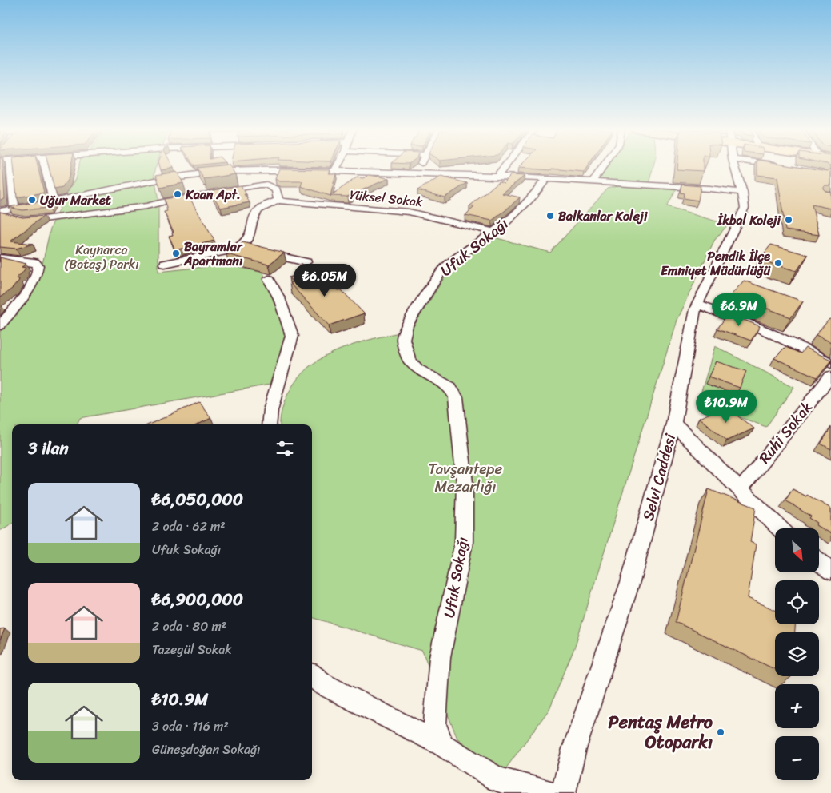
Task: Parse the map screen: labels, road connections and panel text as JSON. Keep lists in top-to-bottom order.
{
  "streets": {
    "street": [
      "Yüksel Sokak",
      "Ufuk Sokağı",
      "Ruhi Sokak",
      "Selvi Caddesi"
    ]
  },
  "crossings": [
    ["Yüksel Sokak", "Ufuk Sokağı"]
  ],
  "parks": ["Kaynarca (Botaş) Parkı", "Tavşantepe Mezarlığı"],
  "places": [
    "Kaan Apt.",
    "Uğur Market",
    "Balkanlar Koleji",
    "İkbal Koleji",
    "Bayramlar Apartmanı",
    "Pendik İlçe Emniyet Müdürlüğü",
    "Pentaş Metro Otoparkı"
  ],
  "north": "bottom right",
  "page": {
    "price": ["₺6.05M", "₺6.9M", "₺10.9M"],
    "heading": "3 ilan",
    "list": [
      {
        "name": "₺6,050,000",
        "note": "2 oda · 62 m² · Ufuk Sokağı"
      },
      {
        "name": "₺6,900,000",
        "note": "2 oda · 80 m² · Tazegül Sokak"
      },
      {
        "name": "₺10.9M",
        "note": "3 oda · 116 m² · Güneşdoğan Sokağı"
      }
    ],
    "map_buttons": ["+", "−"]
  }
}
